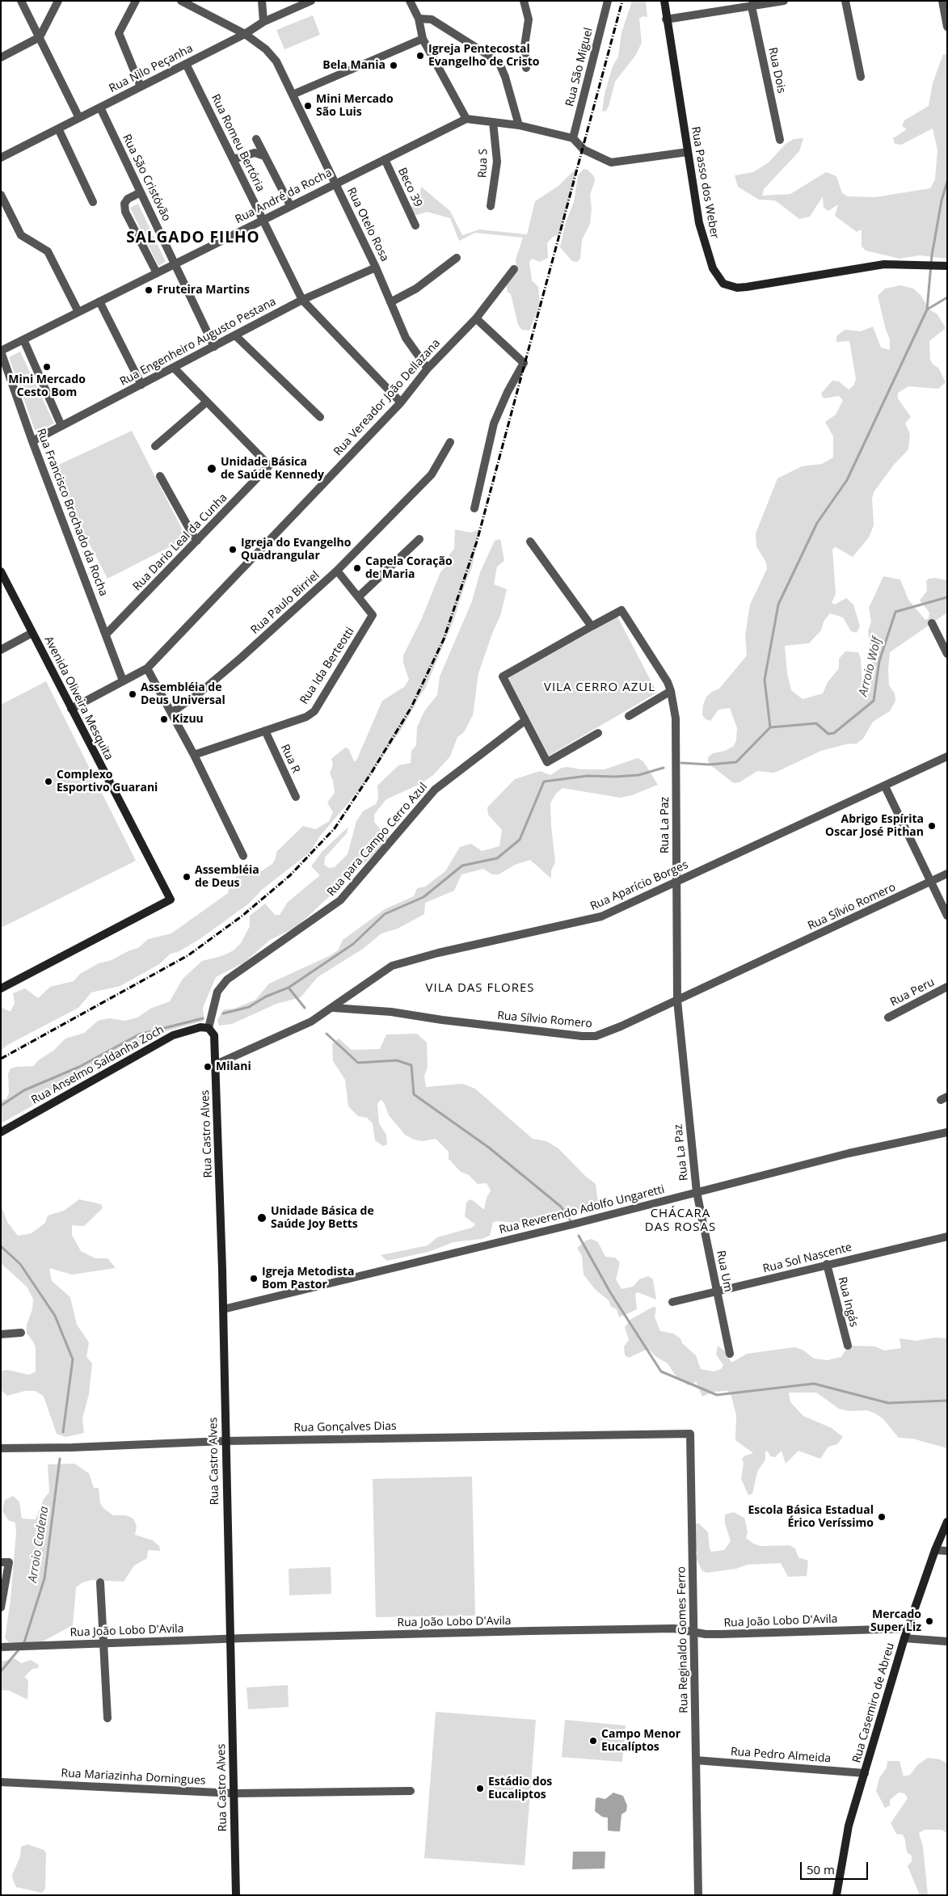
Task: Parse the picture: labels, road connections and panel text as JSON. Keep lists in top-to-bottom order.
{
  "streets": {
    "street": [
      "Rua São Miguel",
      "Rua Nilo Peçanha",
      "Rua Dois",
      "Rua Romeu Bertória",
      "Rua S",
      "Rua São Cristóvão",
      "Rua Passo dos Weber",
      "Beco 39",
      "Rua André da Rocha",
      "Rua Otelo Rosa",
      "Rua Engenheiro Augusto Pestana",
      "Rua Vereador João Dellazana",
      "Rua Francisco Brochado da Rocha",
      "Rua Dario Leal da Cunha",
      "Rua Paulo Birriel",
      "Rua Ida Berteotti",
      "Avenida Oliveira Mesquita",
      "Rua R",
      "Rua La Paz",
      "Rua para Campo Cerro Azul",
      "Rua Aparício Borges",
      "Rua Sílvio Romero",
      "Rua Peru",
      "Rua Anselmo Saldanha Zoch",
      "Rua Castro Alves",
      "Rua Reverendo Adolfo Ungaretti",
      "Rua Sol Nascente",
      "Rua Um",
      "Rua Ingás",
      "Rua Gonçalves Dias",
      "Rua João Lobo D'Avila",
      "Rua Reginaldo Gomes Ferro",
      "Rua Casemiro de Abreu",
      "Rua Pedro Almeida",
      "Rua Mariazinha Domingues"
    ]
  },
  "crossings": [
    ["Rua Nilo Peçanha", "Rua Romeu Bertória"],
    ["Rua Nilo Peçanha", "Rua São Cristóvão"],
    ["Rua Nilo Peçanha", "Rua Otelo Rosa"],
    ["Rua Romeu Bertória", "Rua André da Rocha"],
    ["Rua Romeu Bertória", "Rua Engenheiro Augusto Pestana"],
    ["Rua Romeu Bertória", "Rua Vereador João Dellazana"],
    ["Rua São Cristóvão", "Rua André da Rocha"],
    ["Rua São Cristóvão", "Rua Engenheiro Augusto Pestana"],
    ["Beco 39", "Rua André da Rocha"],
    ["Rua André da Rocha", "Rua Otelo Rosa"],
    ["Rua André da Rocha", "Rua Francisco Brochado da Rocha"],
    ["Rua Otelo Rosa", "Rua Engenheiro Augusto Pestana"],
    ["Rua Otelo Rosa", "Rua Vereador João Dellazana"],
    ["Rua Engenheiro Augusto Pestana", "Rua Francisco Brochado da Rocha"],
    ["Rua Vereador João Dellazana", "Rua Francisco Brochado da Rocha"],
    ["Rua Vereador João Dellazana", "Avenida Oliveira Mesquita"],
    ["Rua Francisco Brochado da Rocha", "Rua Dario Leal da Cunha"],
    ["Rua Paulo Birriel", "Rua Ida Berteotti"],
    ["Rua Ida Berteotti", "Rua R"],
    ["Rua La Paz", "Rua Aparício Borges"],
    ["Rua La Paz", "Rua Sílvio Romero"],
    ["Rua La Paz", "Rua Reverendo Adolfo Ungaretti"],
    ["Rua La Paz", "Rua Um"],
    ["Rua para Campo Cerro Azul", "Rua Anselmo Saldanha Zoch"],
    ["Rua para Campo Cerro Azul", "Rua Castro Alves"],
    ["Rua Aparício Borges", "Rua Sílvio Romero"],
    ["Rua Anselmo Saldanha Zoch", "Rua Castro Alves"],
    ["Rua Castro Alves", "Rua Reverendo Adolfo Ungaretti"],
    ["Rua Castro Alves", "Rua Gonçalves Dias"],
    ["Rua Castro Alves", "Rua João Lobo D'Avila"],
    ["Rua Castro Alves", "Rua Mariazinha Domingues"],
    ["Rua Reverendo Adolfo Ungaretti", "Rua Um"],
    ["Rua Sol Nascente", "Rua Um"],
    ["Rua Sol Nascente", "Rua Ingás"],
    ["Rua Gonçalves Dias", "Rua Reginaldo Gomes Ferro"],
    ["Rua João Lobo D'Avila", "Rua Reginaldo Gomes Ferro"],
    ["Rua João Lobo D'Avila", "Rua Casemiro de Abreu"],
    ["Rua Reginaldo Gomes Ferro", "Rua Pedro Almeida"],
    ["Rua Casemiro de Abreu", "Rua Pedro Almeida"]
  ],
  "districts": [
    "SALGADO FILHO",
    "VILA CERRO AZUL",
    "VILA DAS FLORES",
    "CHÁCARA DAS ROSAS"
  ],
  "water": ["Arroio Wolf", "Arroio Cadena"],
  "places": [
    "Igreja Pentecostal Evangelho de Cristo",
    "Bela Mania",
    "Mini Mercado São Luis",
    "Fruteira Martins",
    "Mini Mercado Cesto Bom",
    "Unidade Básica de Saúde Kennedy",
    "Igreja do Evangelho Quadrangular",
    "Capela Coração de Maria",
    "Assembléia de Deus Universal",
    "Kizuu",
    "Complexo Esportivo Guarani",
    "Abrigo Espírita Oscar José Pithan",
    "Assembléia de Deus",
    "Milani",
    "Unidade Básica de Saúde Joy Betts",
    "Igreja Metodista Bom Pastor",
    "Escola Básica Estadual Érico Veríssimo",
    "Mercado Super Liz",
    "Campo Menor Eucalíptos",
    "Estádio dos Eucaliptos"
  ],
  "scale_bar": "50 m"
}
